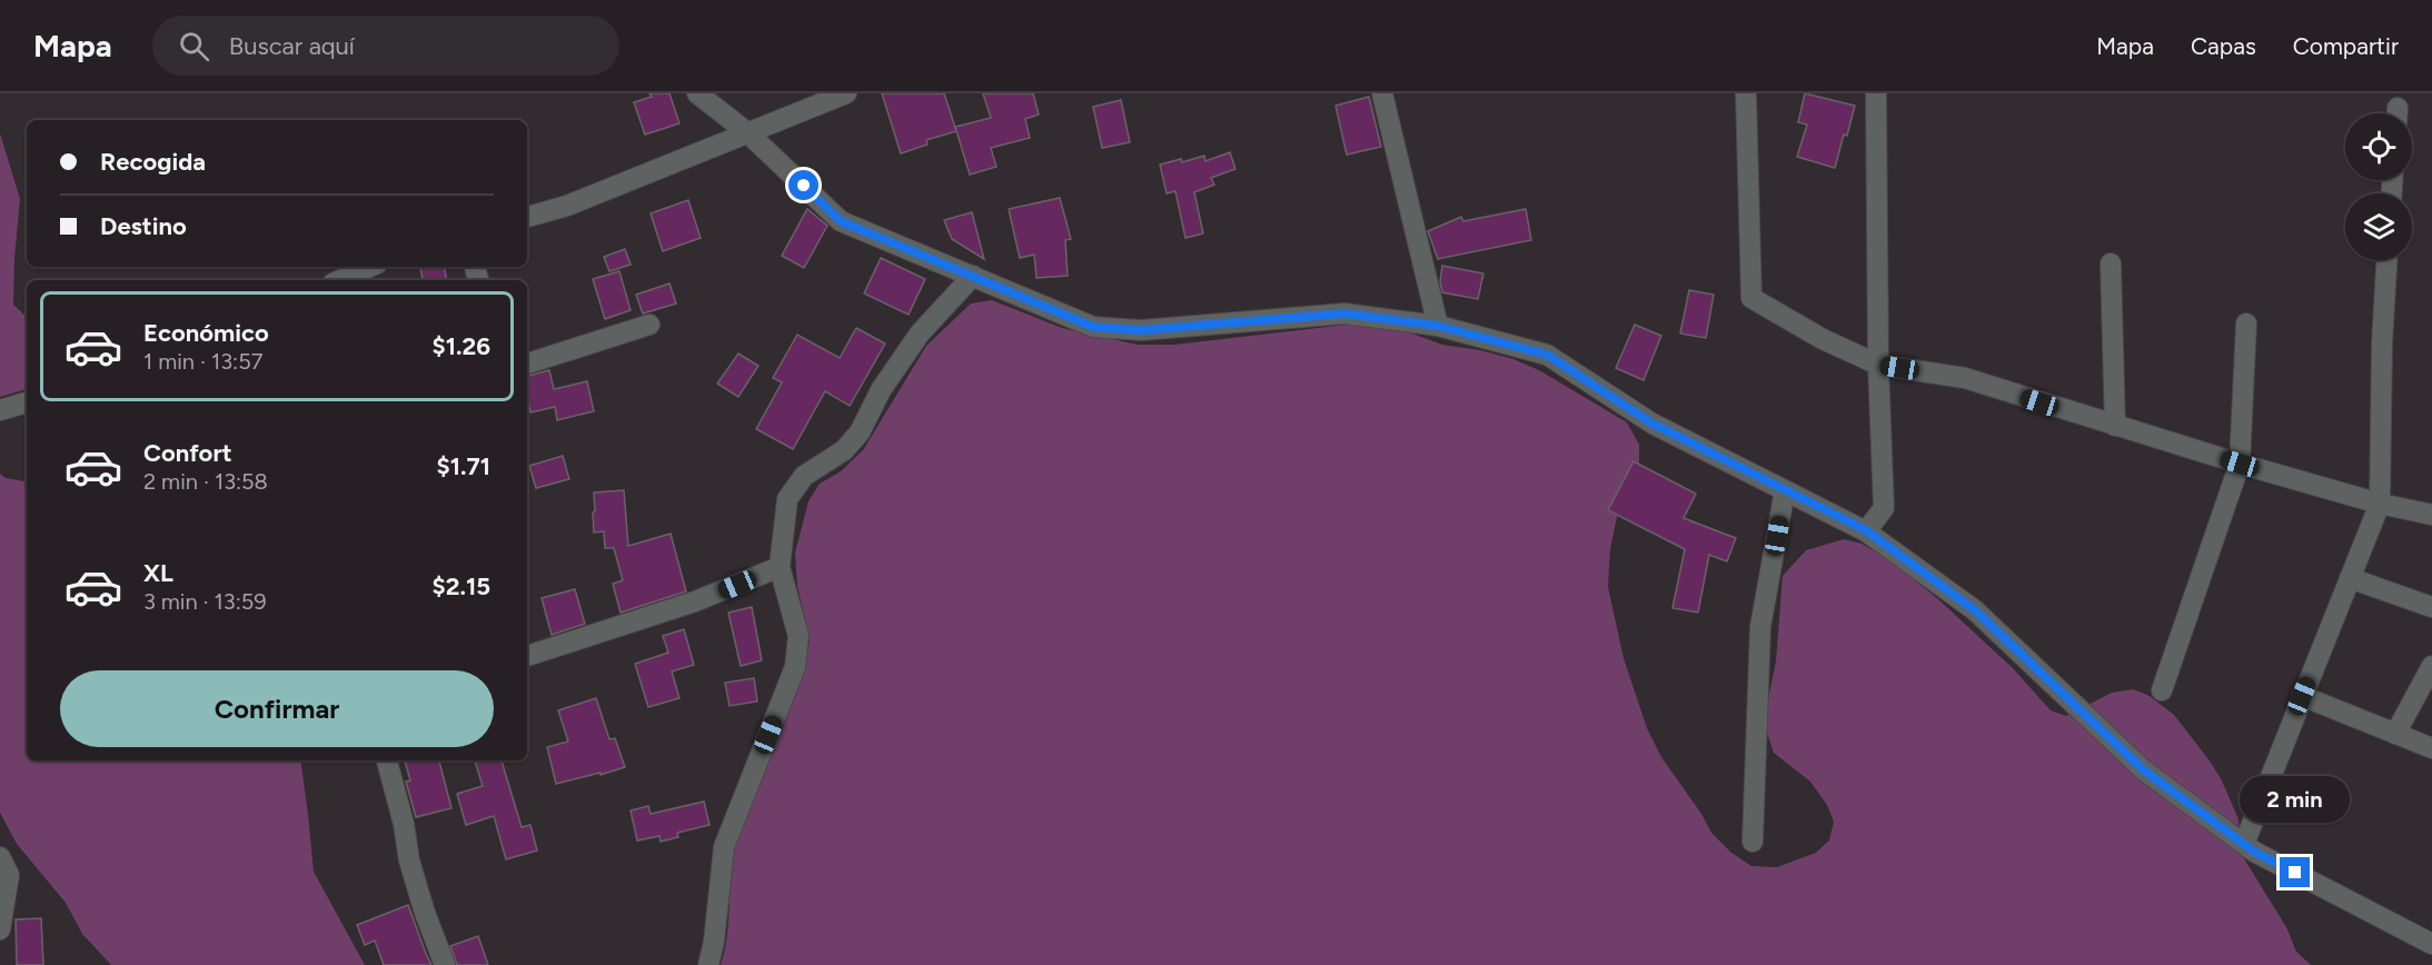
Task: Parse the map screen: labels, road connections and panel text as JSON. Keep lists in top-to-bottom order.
{
  "page": {
    "header": "Mapa",
    "search": "Buscar aquí",
    "nav": ["Mapa", "Capas", "Compartir"],
    "banner": ["Recogida", "Destino"],
    "list": [
      {
        "name": "Económico",
        "note": "1 min · 13:57",
        "value": "$1.26"
      },
      {
        "name": "Confort",
        "note": "2 min · 13:58",
        "value": "$1.71"
      },
      {
        "name": "XL",
        "note": "3 min · 13:59",
        "value": "$2.15"
      }
    ],
    "buttons": "Confirmar",
    "bubble": "2 min"
  }
}
